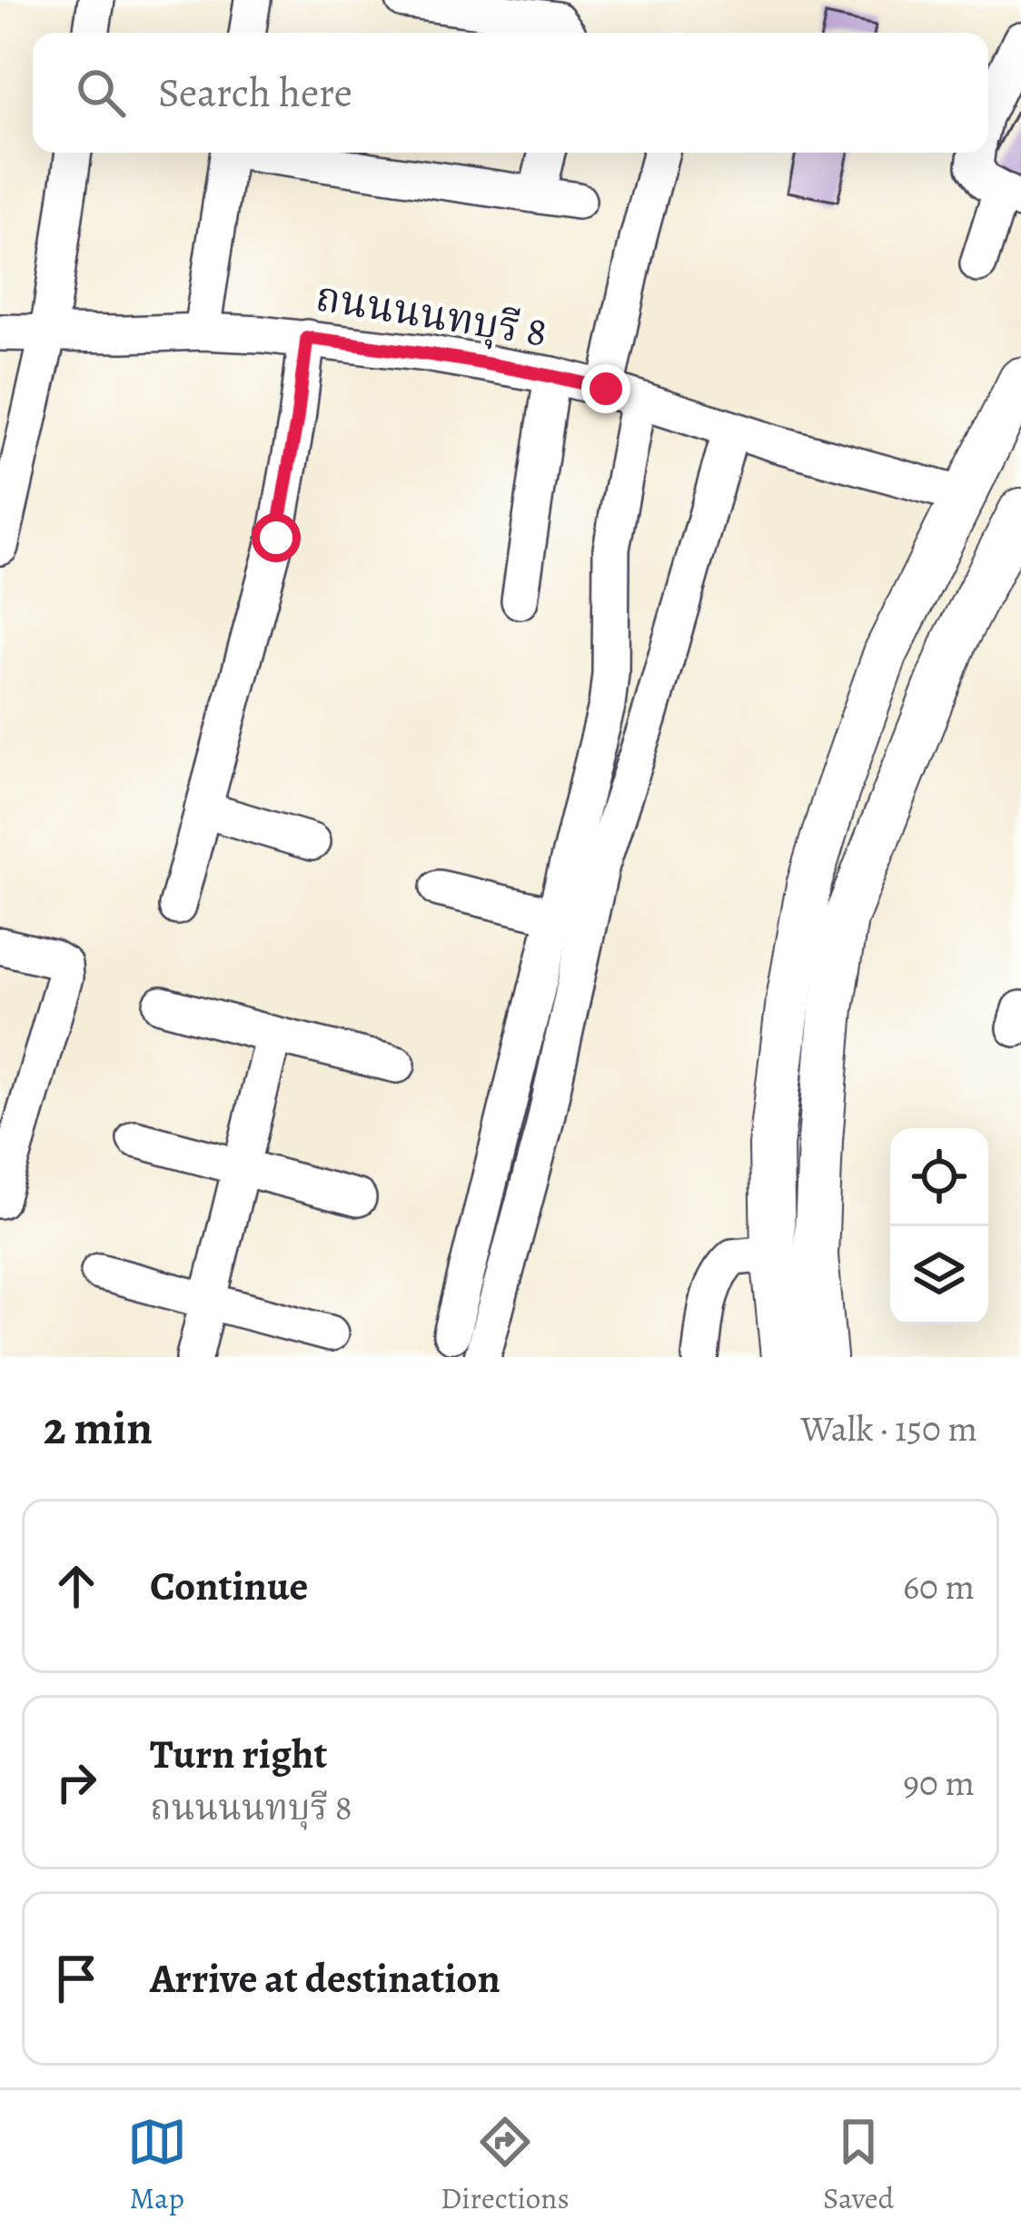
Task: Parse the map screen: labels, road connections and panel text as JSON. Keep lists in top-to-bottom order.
{
  "streets": {
    "street": ["ถนนนนทบุรี 8"]
  },
  "page": {
    "search": "Search here",
    "heading": ["2 min", "Walk · 150 m"],
    "list": [
      ["Continue", "60 m"],
      ["Turn right", "ถนนนนทบุรี 8", "90 m"],
      "Arrive at destination"
    ],
    "nav": ["Map", "Directions", "Saved"]
  }
}
